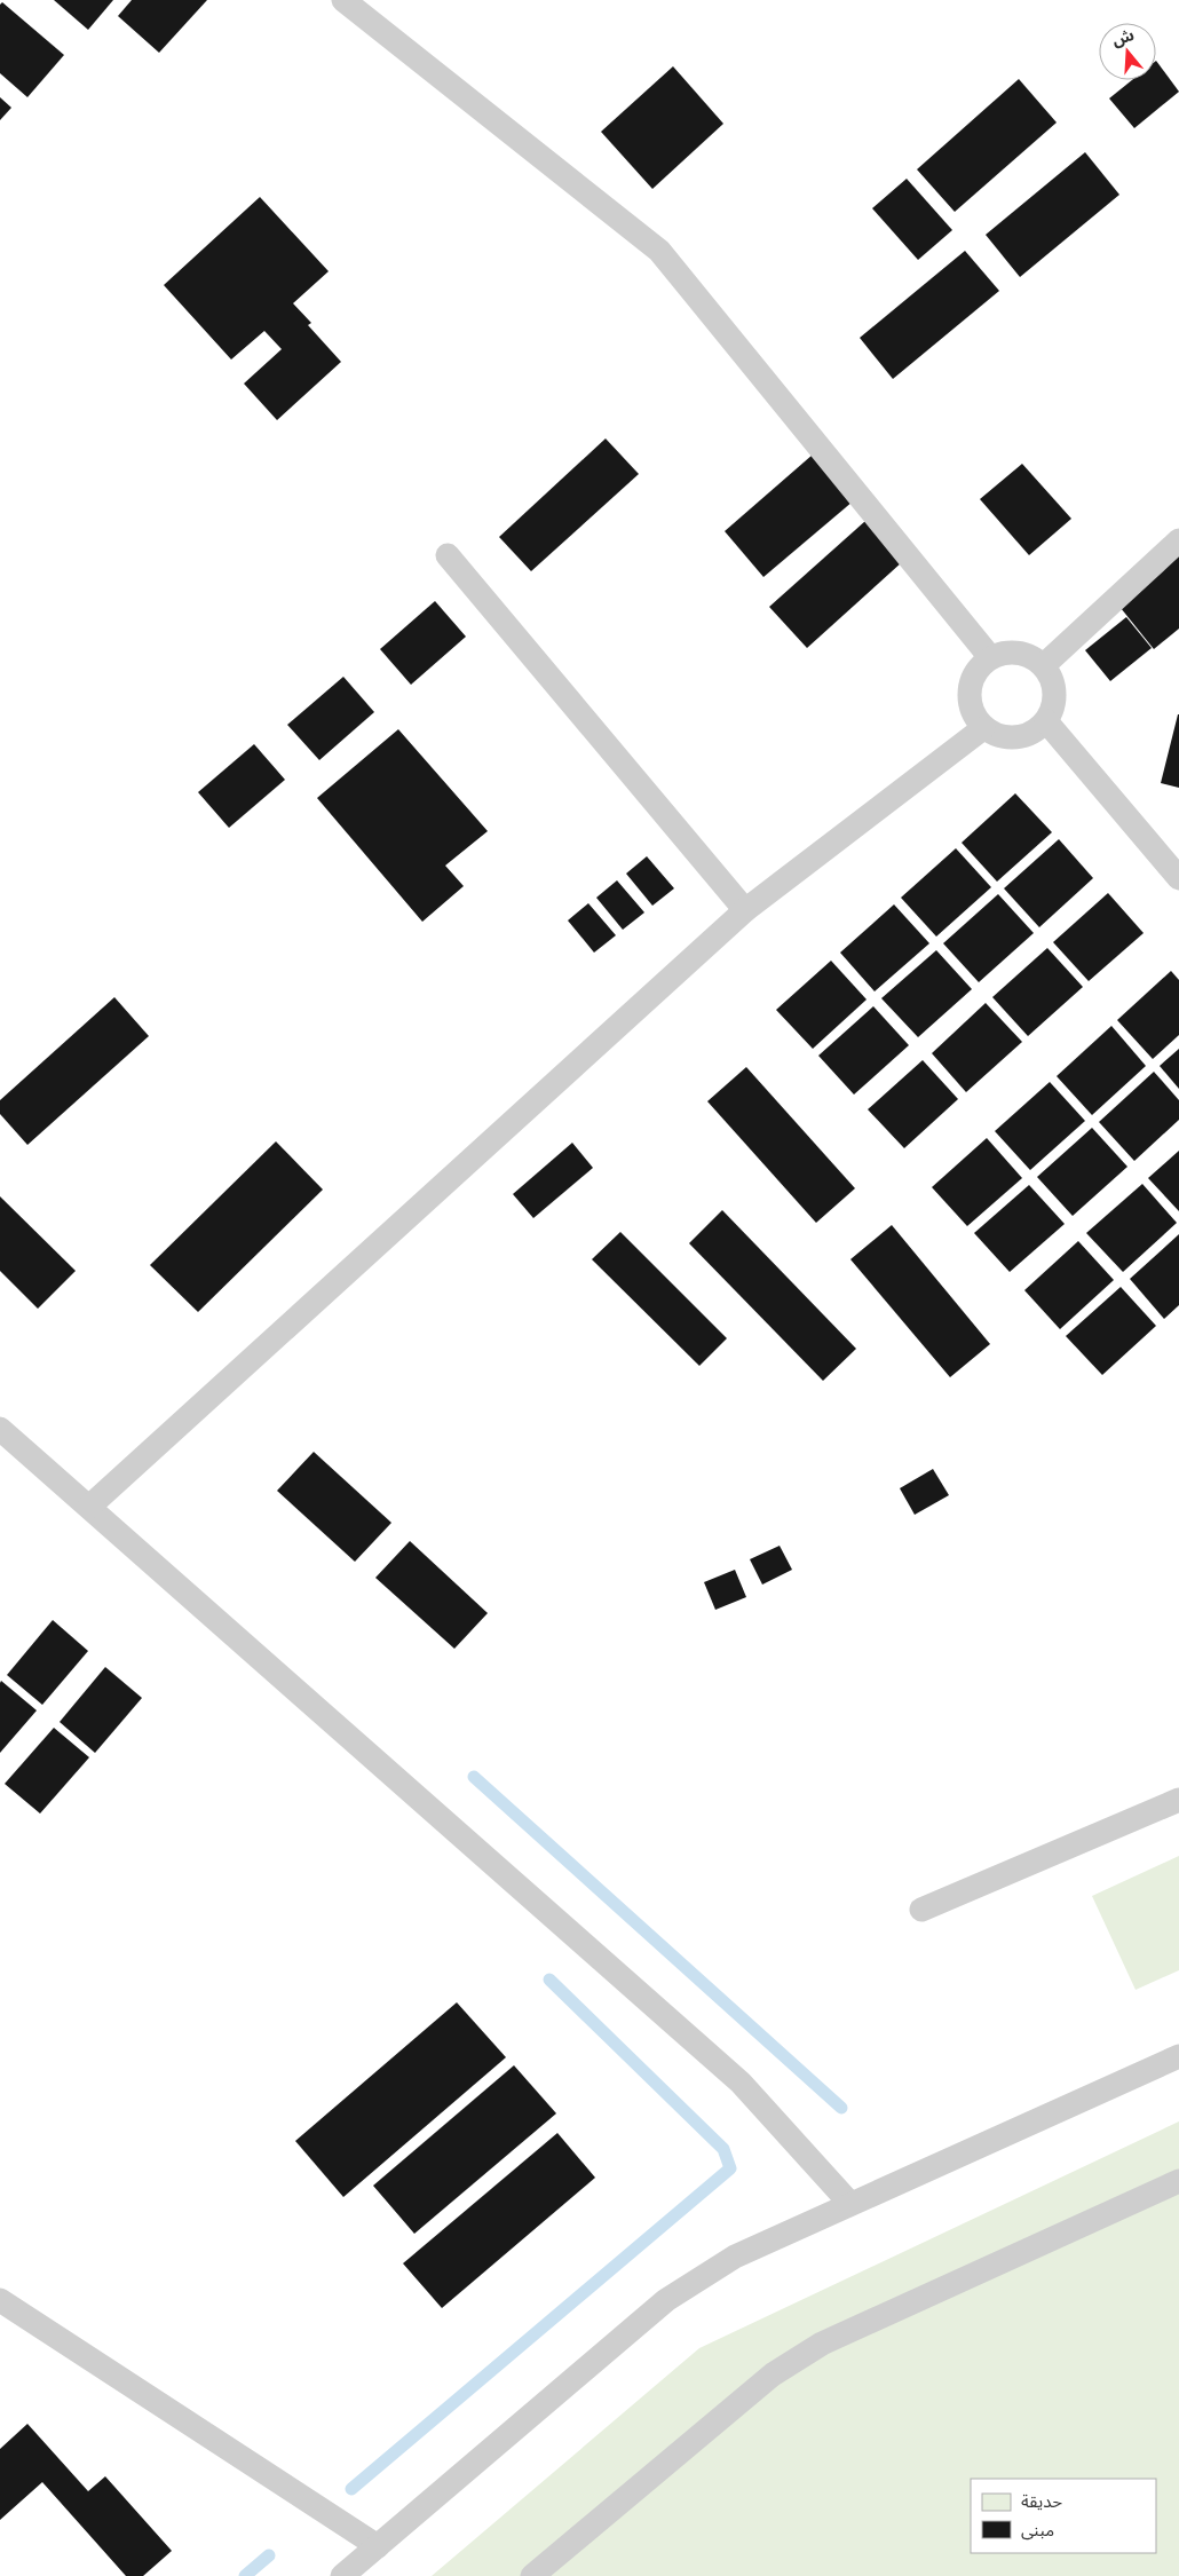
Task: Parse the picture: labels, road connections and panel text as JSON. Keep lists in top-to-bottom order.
{
  "legend": ["حديقة", "مبنى"],
  "north": "top"
}
